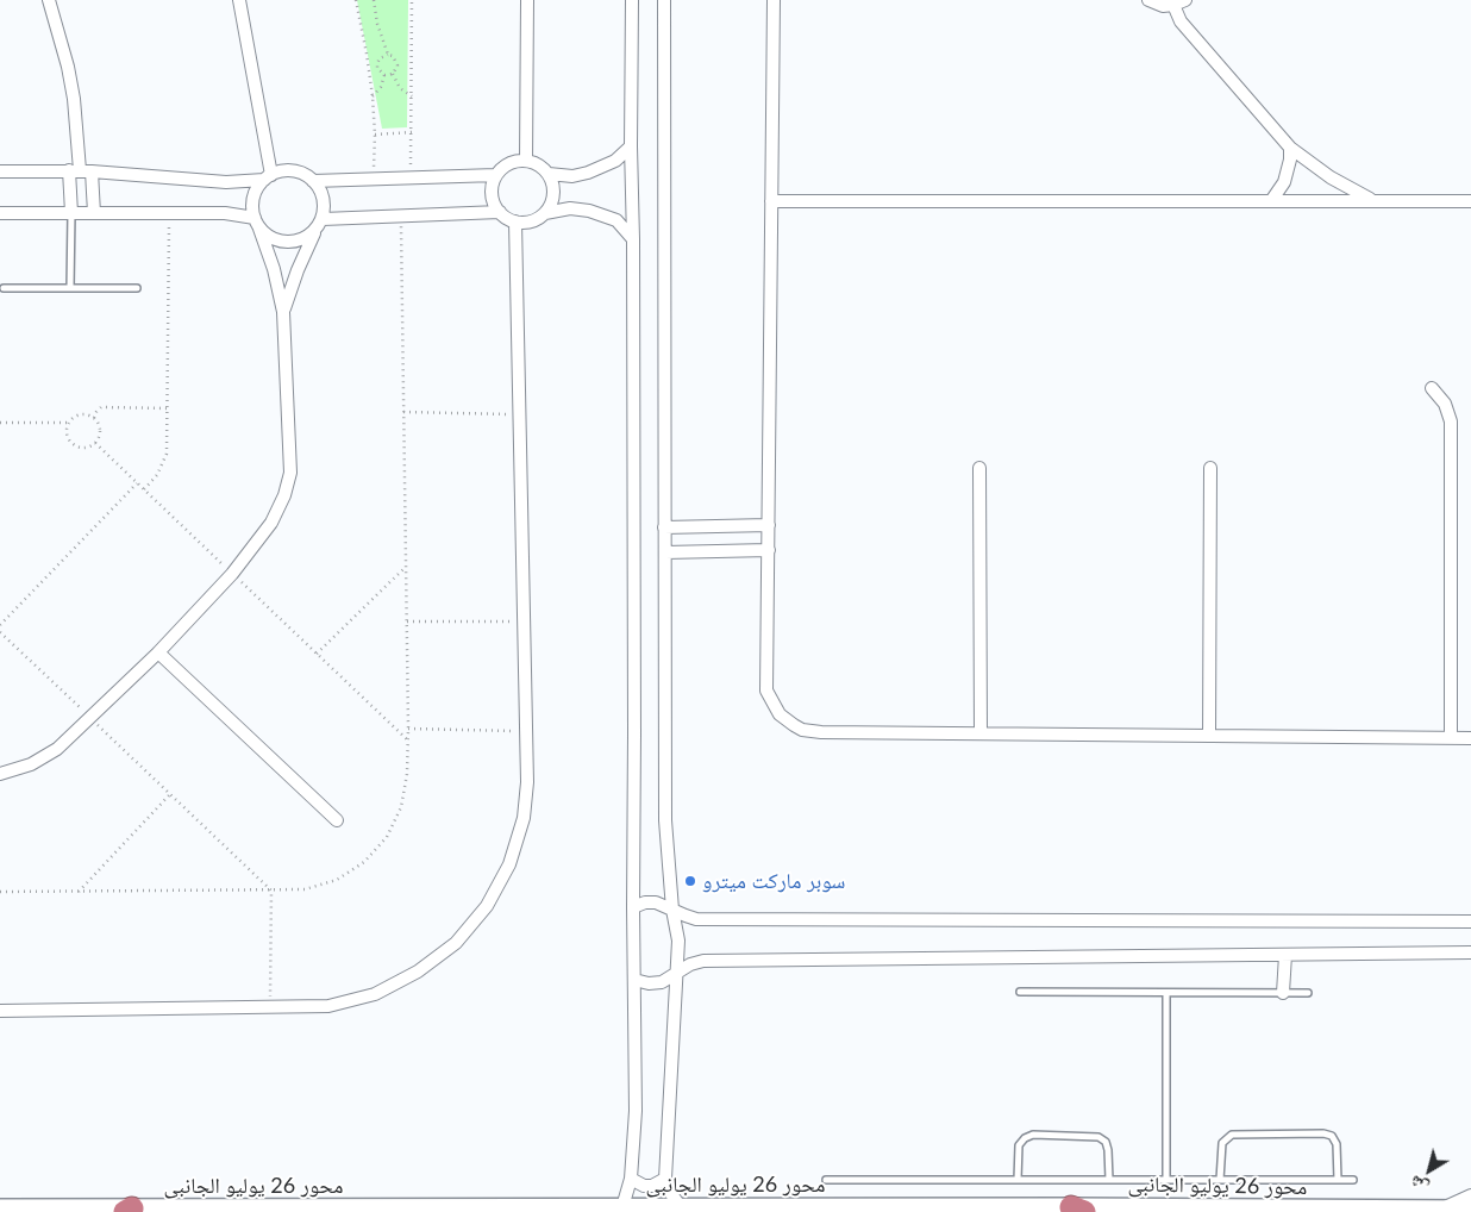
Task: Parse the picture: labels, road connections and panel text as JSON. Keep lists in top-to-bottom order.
{
  "streets": {
    "main road": ["محور 26 يوليو الجانبى"]
  },
  "places": ["سوبر ماركت ميترو"],
  "north": "bottom left"
}
